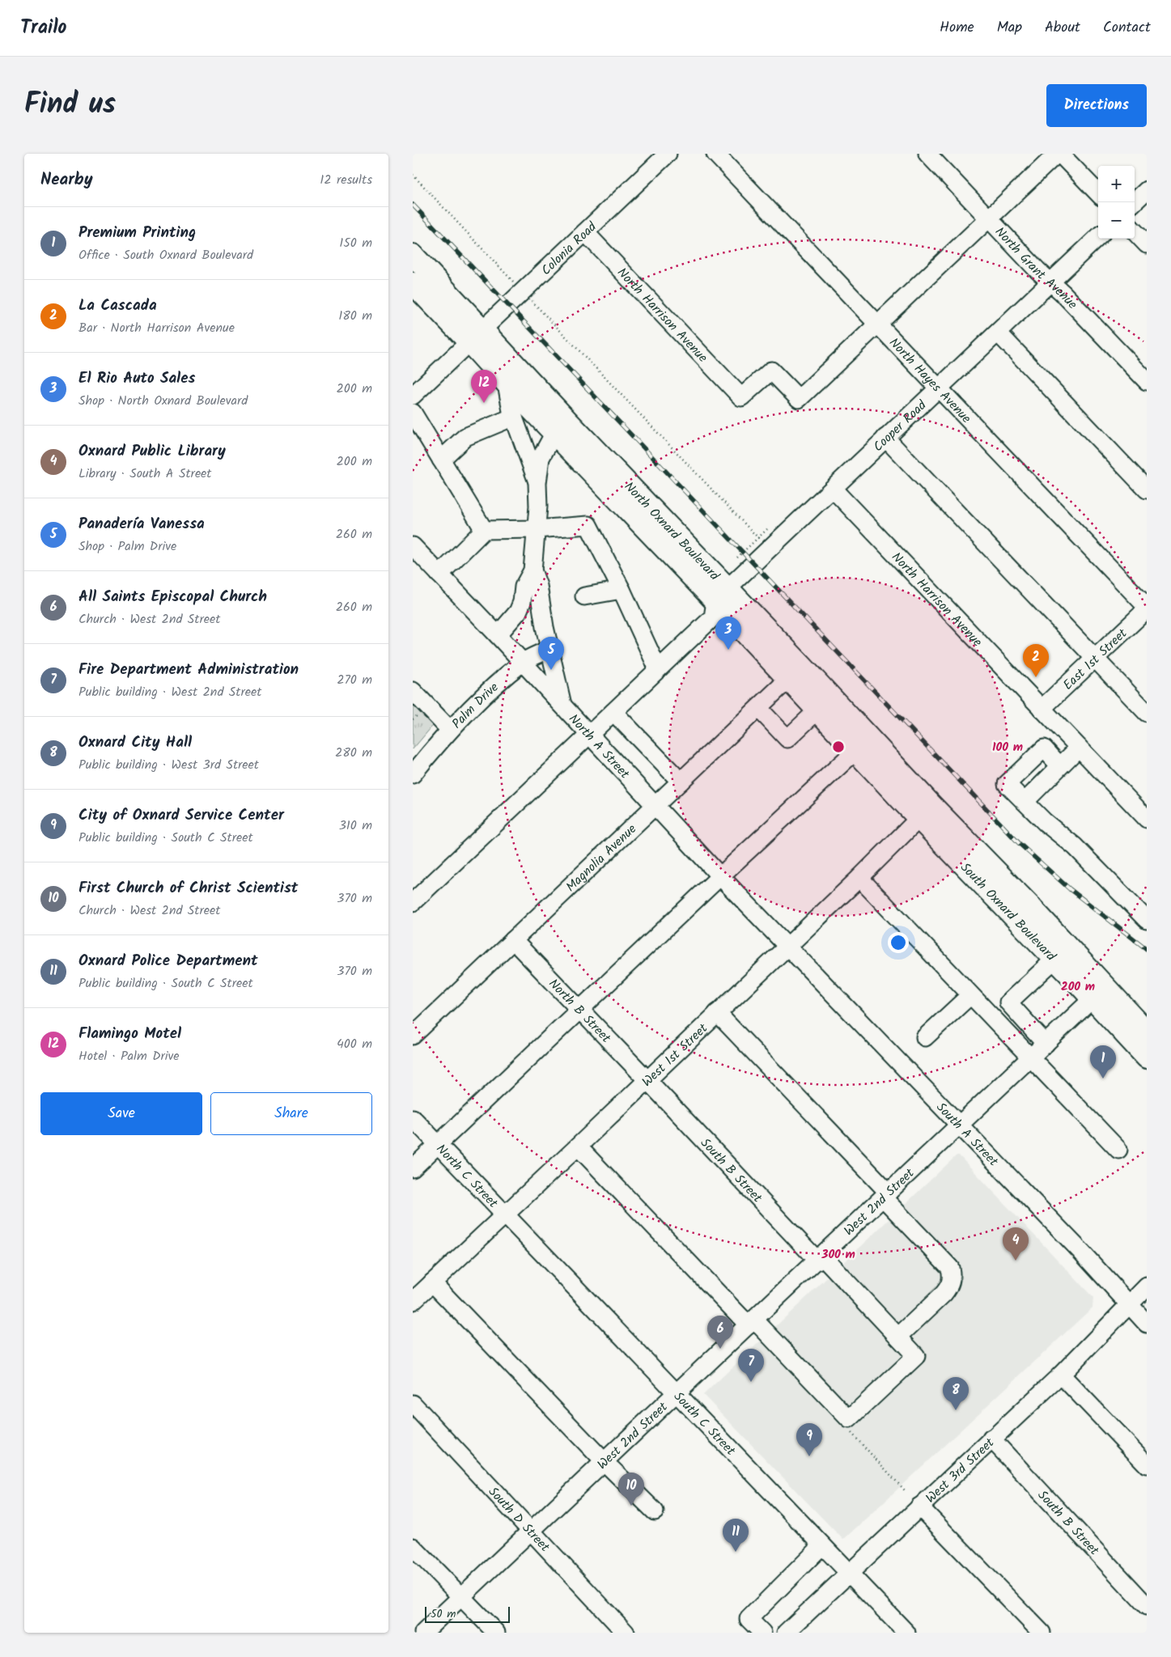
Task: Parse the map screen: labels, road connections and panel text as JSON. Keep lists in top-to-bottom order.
{
  "streets": {
    "main road": ["North Oxnard Boulevard", "South Oxnard Boulevard"],
    "street": [
      "Colonia Road",
      "North Grant Avenue",
      "North Harrison Avenue",
      "North Hayes Avenue",
      "Cooper Road",
      "East 1st Street",
      "Palm Drive",
      "North A Street",
      "Magnolia Avenue",
      "North B Street",
      "West 1st Street",
      "South A Street",
      "South B Street",
      "North C Street",
      "West 2nd Street",
      "South C Street",
      "West 3rd Street",
      "South D Street"
    ]
  },
  "crossings": [
    ["Colonia Road", "North Harrison Avenue"],
    ["Colonia Road", "North Oxnard Boulevard"],
    ["North Grant Avenue", "Cooper Road"],
    ["North Harrison Avenue", "North Hayes Avenue"],
    ["North Harrison Avenue", "Cooper Road"],
    ["North Harrison Avenue", "East 1st Street"],
    ["North Hayes Avenue", "Cooper Road"],
    ["North Hayes Avenue", "East 1st Street"],
    ["Cooper Road", "North Oxnard Boulevard"],
    ["North Oxnard Boulevard", "Magnolia Avenue"],
    ["North Oxnard Boulevard", "South Oxnard Boulevard"],
    ["North Oxnard Boulevard", "West 1st Street"],
    ["Palm Drive", "North A Street"],
    ["North A Street", "Magnolia Avenue"],
    ["North A Street", "West 1st Street"],
    ["North A Street", "South A Street"],
    ["Magnolia Avenue", "North B Street"],
    ["South Oxnard Boulevard", "West 1st Street"],
    ["South Oxnard Boulevard", "West 2nd Street"],
    ["North B Street", "West 1st Street"],
    ["North B Street", "South B Street"],
    ["West 1st Street", "South A Street"],
    ["West 1st Street", "South B Street"],
    ["West 1st Street", "North C Street"],
    ["West 1st Street", "South C Street"],
    ["South A Street", "West 2nd Street"],
    ["South A Street", "West 3rd Street"],
    ["South B Street", "West 2nd Street"],
    ["South B Street", "West 3rd Street"],
    ["North C Street", "South C Street"],
    ["West 2nd Street", "South C Street"],
    ["West 2nd Street", "South D Street"],
    ["South C Street", "West 3rd Street"]
  ],
  "scale_bar": "50 m",
  "page": {
    "header": "Trailo",
    "nav": [
      "Home",
      "Map",
      "About",
      "Contact"
    ],
    "title": "Find us",
    "buttons": [
      "Directions",
      ["Save", "Share"]
    ],
    "heading": ["Nearby", "12 results"],
    "map_buttons": ["+", "−"],
    "list": [
      {
        "mark": "1",
        "name": "Premium Printing",
        "note": "Office · South Oxnard Boulevard",
        "value": "150 m"
      },
      {
        "mark": "2",
        "name": "La Cascada",
        "note": "Bar · North Harrison Avenue",
        "value": "180 m"
      },
      {
        "mark": "3",
        "name": "El Rio Auto Sales",
        "note": "Shop · North Oxnard Boulevard",
        "value": "200 m"
      },
      {
        "mark": "4",
        "name": "Oxnard Public Library",
        "note": "Library · South A Street",
        "value": "200 m"
      },
      {
        "mark": "5",
        "name": "Panadería Vanessa",
        "note": "Shop · Palm Drive",
        "value": "260 m"
      },
      {
        "mark": "6",
        "name": "All Saints Episcopal Church",
        "note": "Church · West 2nd Street",
        "value": "260 m"
      },
      {
        "mark": "7",
        "name": "Fire Department Administration",
        "note": "Public building · West 2nd Street",
        "value": "270 m"
      },
      {
        "mark": "8",
        "name": "Oxnard City Hall",
        "note": "Public building · West 3rd Street",
        "value": "280 m"
      },
      {
        "mark": "9",
        "name": "City of Oxnard Service Center",
        "note": "Public building · South C Street",
        "value": "310 m"
      },
      {
        "mark": "10",
        "name": "First Church of Christ Scientist",
        "note": "Church · West 2nd Street",
        "value": "370 m"
      },
      {
        "mark": "11",
        "name": "Oxnard Police Department",
        "note": "Public building · South C Street",
        "value": "370 m"
      },
      {
        "mark": "12",
        "name": "Flamingo Motel",
        "note": "Hotel · Palm Drive",
        "value": "400 m"
      }
    ],
    "pins": [
      "12",
      "3",
      "5",
      "2",
      "1",
      "4",
      "6",
      "7",
      "8",
      "9",
      "10",
      "11"
    ],
    "scale": "50 m"
  },
  "rings": ["100 m", "200 m", "300 m"]
}
